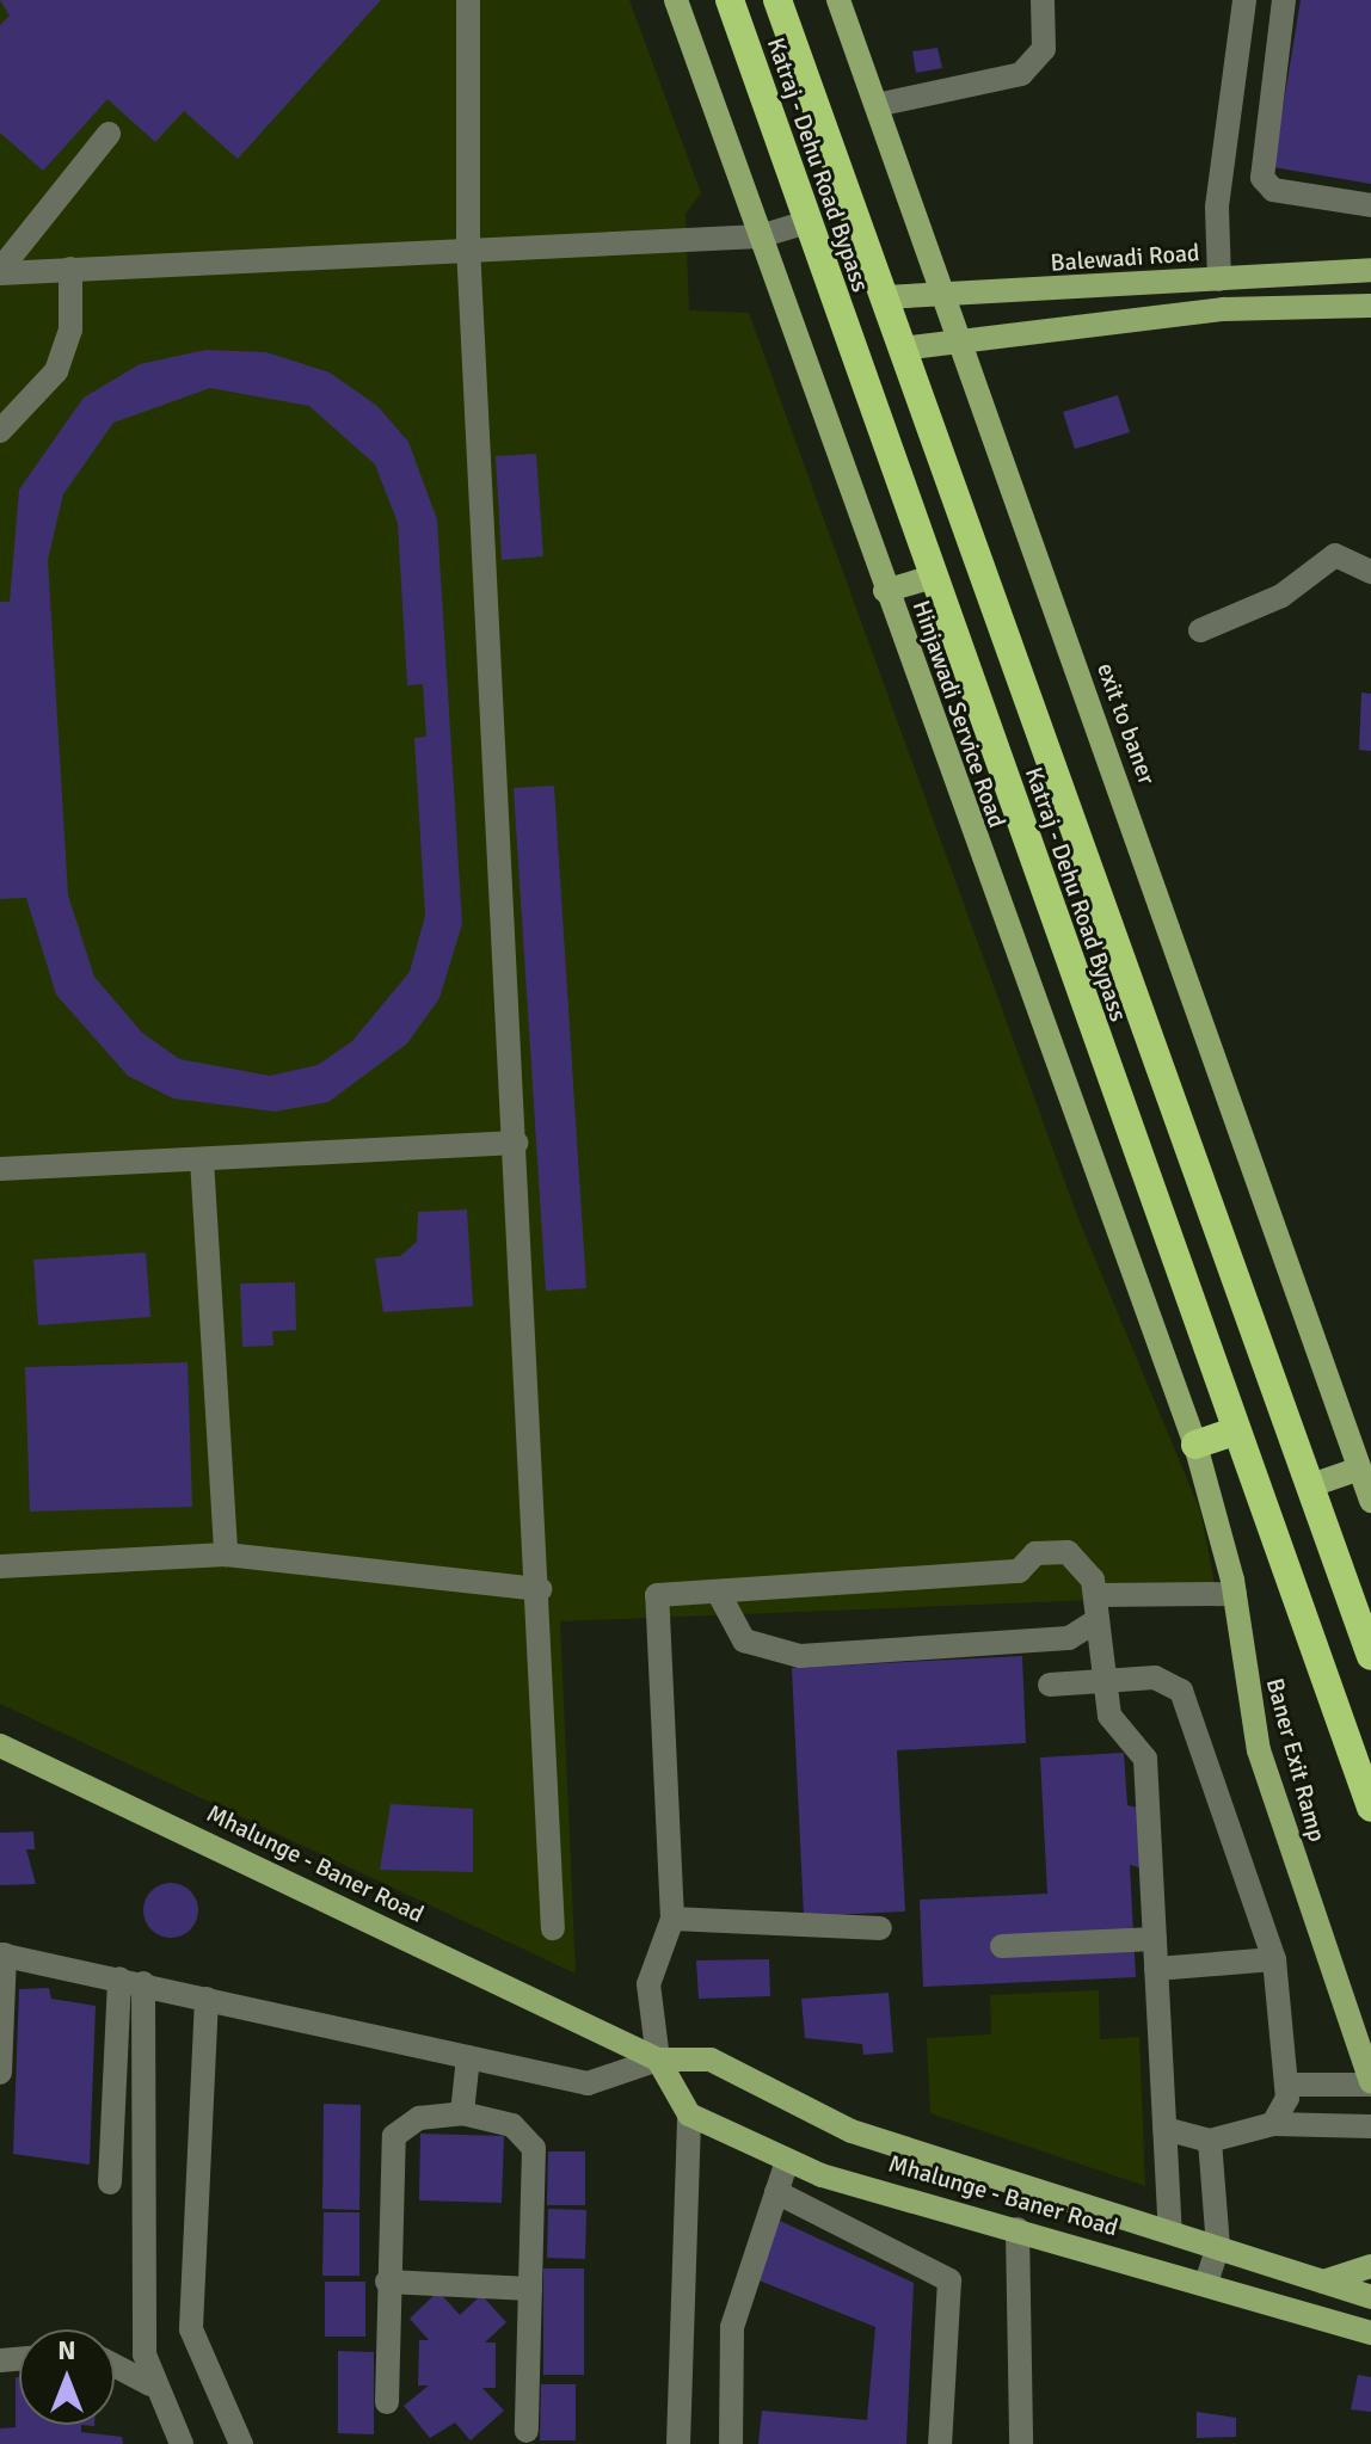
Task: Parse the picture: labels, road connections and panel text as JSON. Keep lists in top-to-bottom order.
{
  "streets": {
    "highway": ["Katraj - Dehu Road Bypass"],
    "main road": [
      "Balewadi Road",
      "Hinjawadi Service Road",
      "exit to baner",
      "Baner Exit Ramp",
      "Mhalunge - Baner Road"
    ]
  },
  "crossings": [
    ["Katraj - Dehu Road Bypass", "Balewadi Road"],
    ["Balewadi Road", "exit to baner"],
    ["Hinjawadi Service Road", "Baner Exit Ramp"]
  ],
  "north": "top"
}
